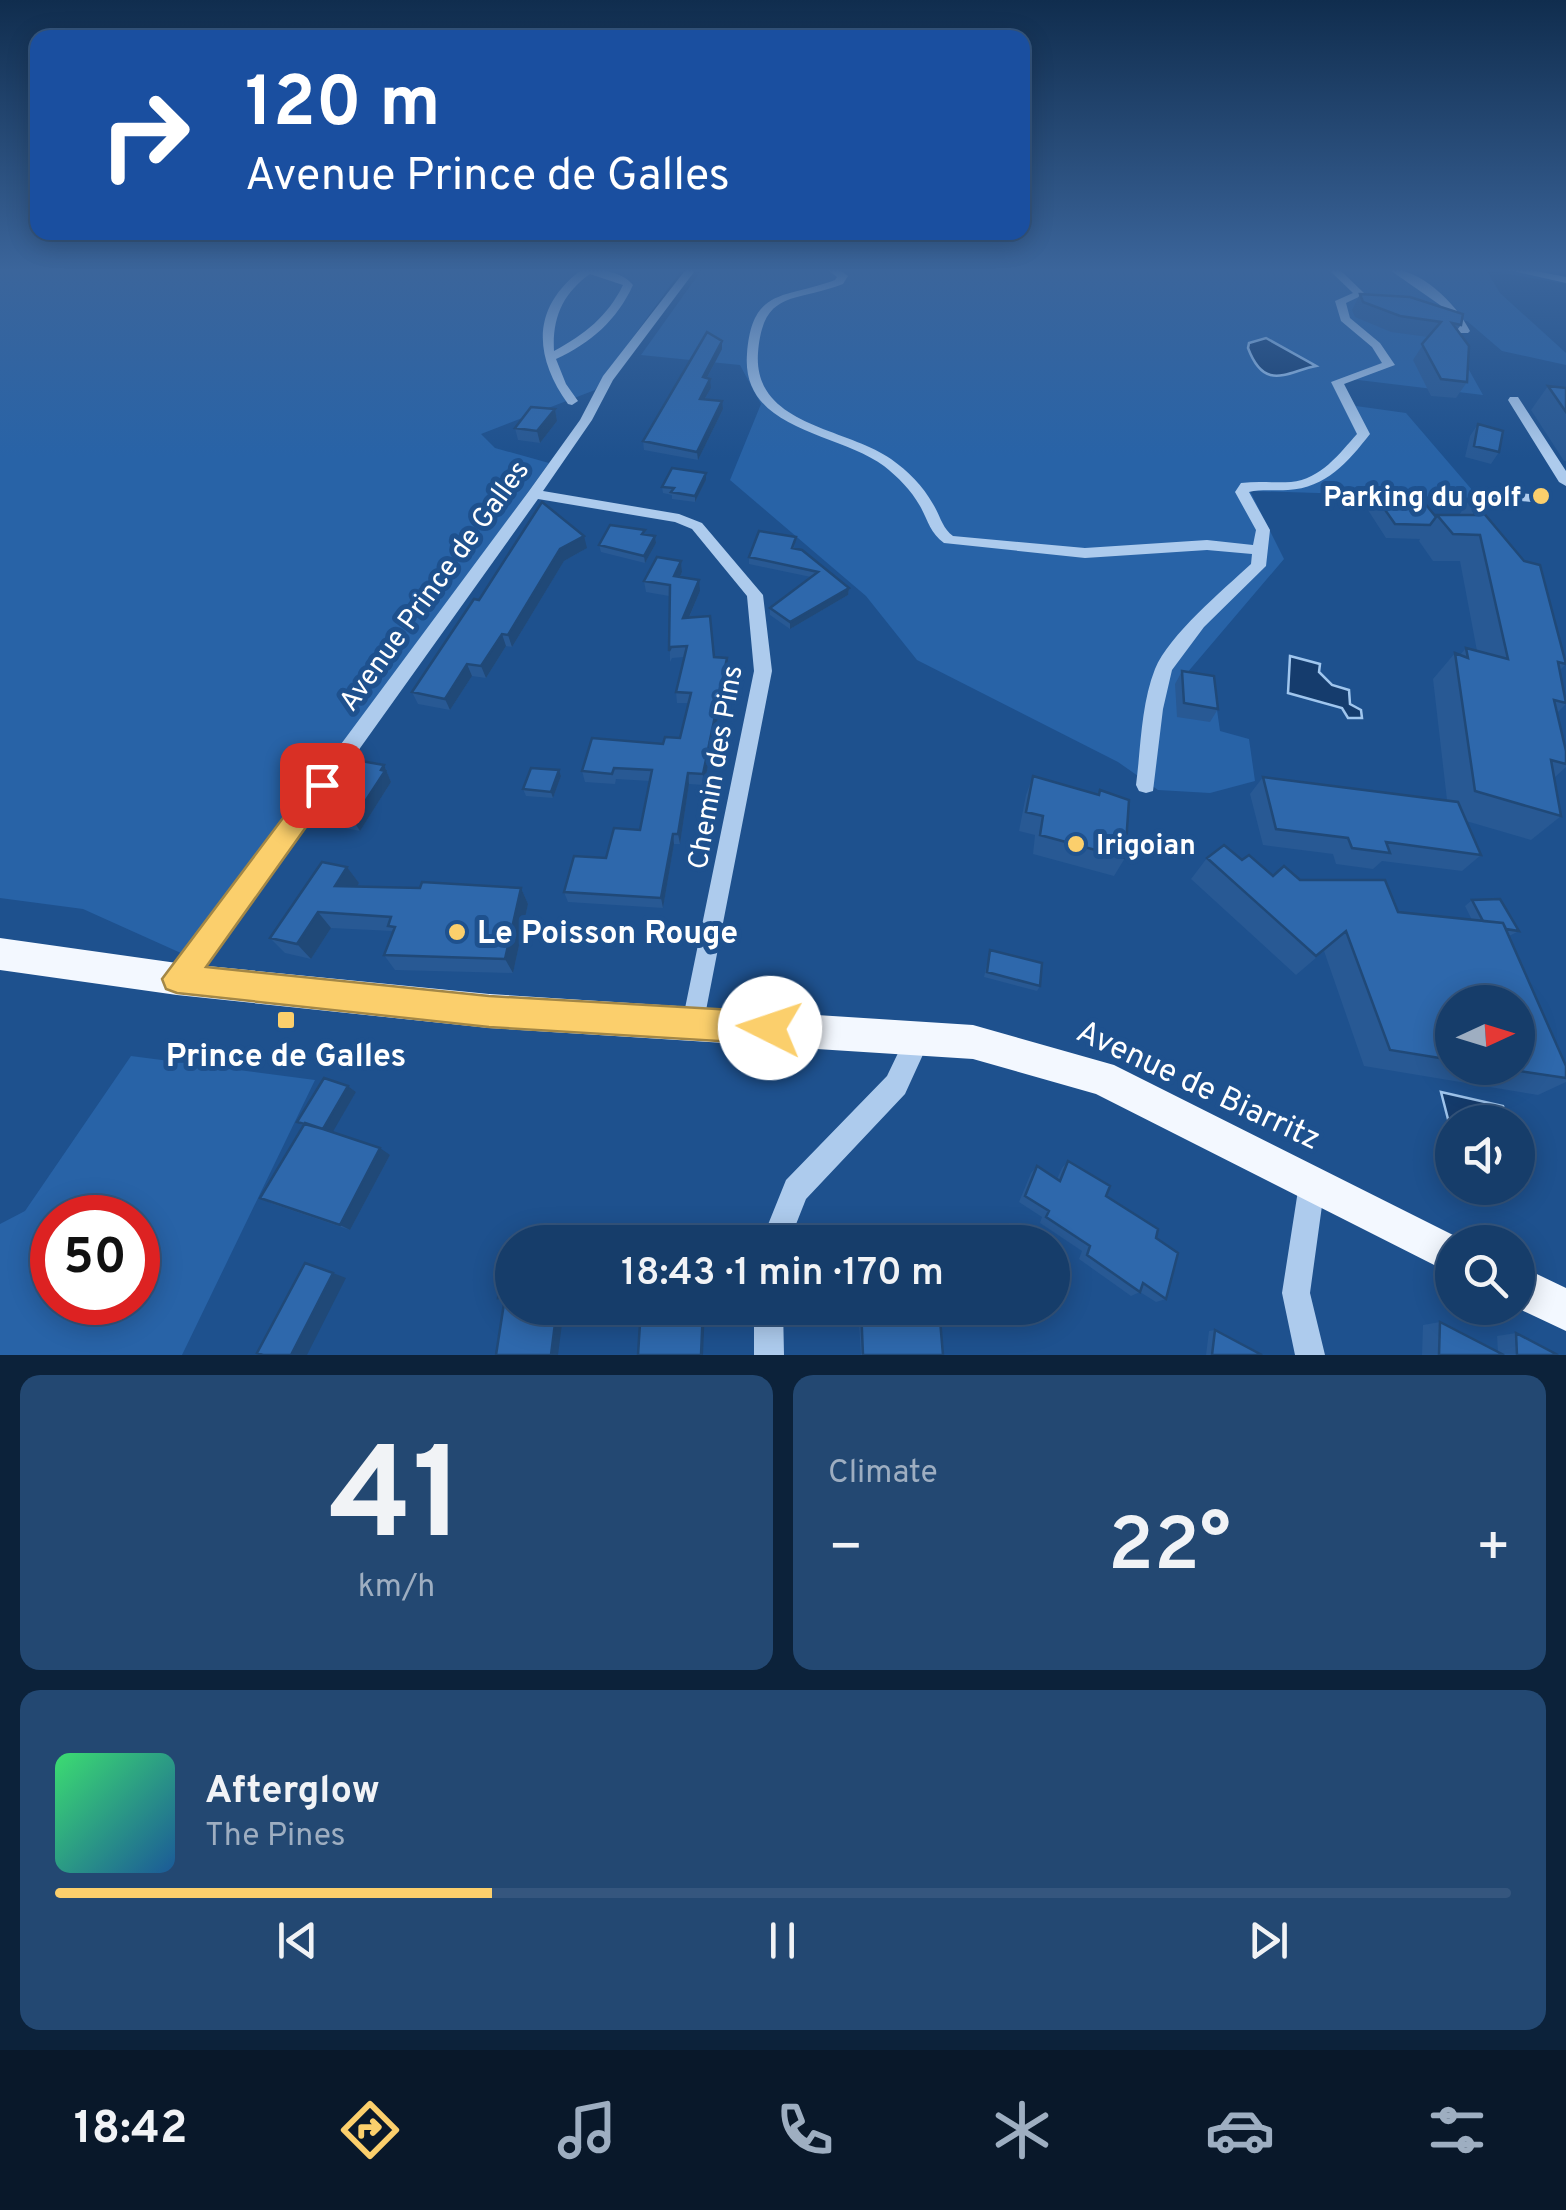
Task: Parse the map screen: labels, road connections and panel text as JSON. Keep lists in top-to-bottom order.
{
  "streets": {
    "main road": ["Avenue de Biarritz"],
    "street": ["Avenue Prince de Galles", "Chemin des Pins"]
  },
  "crossings": [
    ["Avenue Prince de Galles", "Chemin des Pins"],
    ["Avenue Prince de Galles", "Avenue de Biarritz"],
    ["Chemin des Pins", "Avenue de Biarritz"]
  ],
  "places": {
    "other": ["Parking du golf", "Irigoian", "Le Poisson Rouge"],
    "transit": ["Prince de Galles"]
  },
  "north": "right",
  "page": {
    "turn": ["120 m", "Avenue Prince de Galles"],
    "limit": "50",
    "trip": "18:43 · 1 min · 170 m",
    "tile": [
      ["41", "km/h"],
      "Climate"
    ],
    "heat": ["−", "22°", "+"],
    "song": ["Afterglow", "The Pines"],
    "tabs": "18:42"
  }
}
